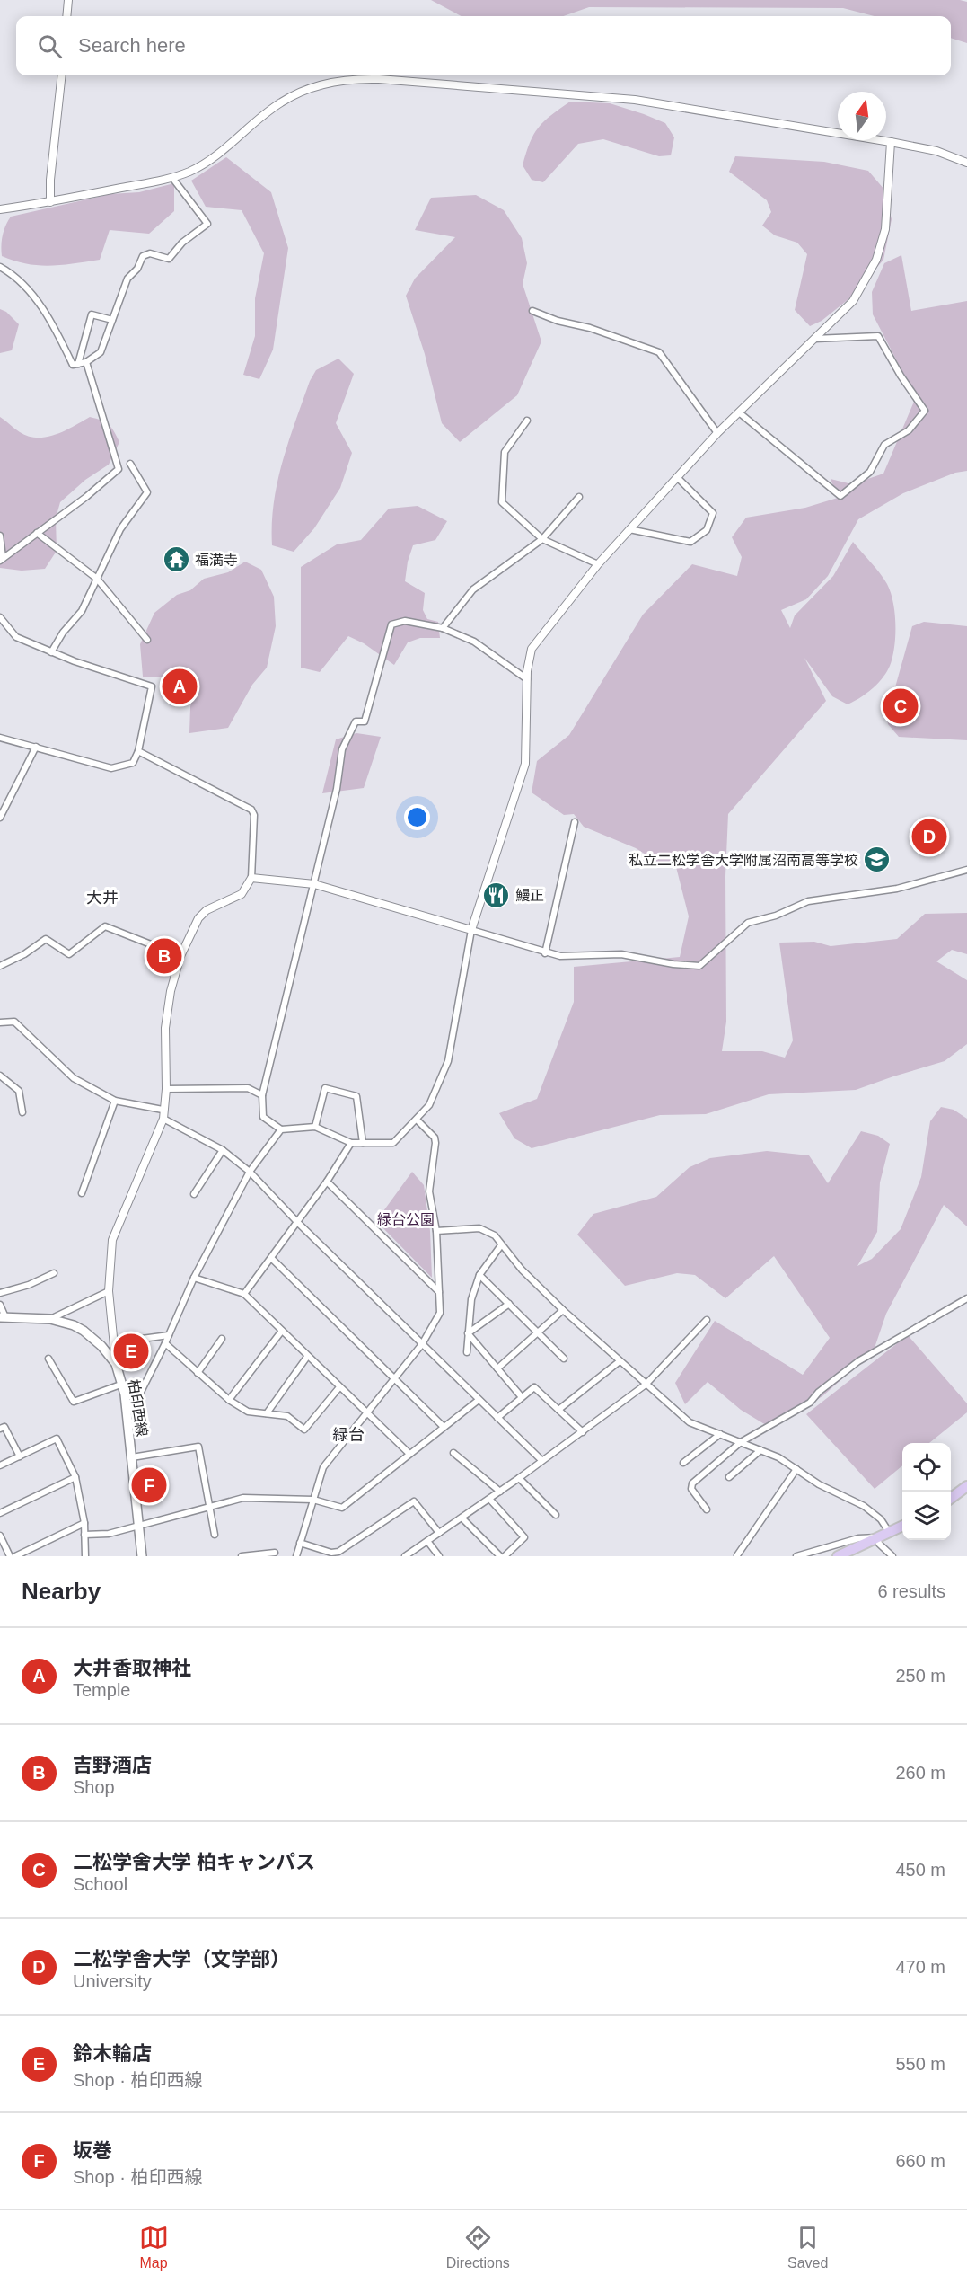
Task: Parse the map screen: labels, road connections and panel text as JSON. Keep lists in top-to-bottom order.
{
  "streets": {
    "main road": ["柏印西線"]
  },
  "districts": ["大井", "緑台"],
  "parks": ["緑台公園"],
  "places": {
    "temple": ["福満寺"],
    "school or university": ["私立二松学舎大学附属沼南高等学校"],
    "restaurant": ["鰻正"]
  },
  "north": "top",
  "page": {
    "search": "Search here",
    "pins": [
      "A",
      "C",
      "D",
      "B",
      "E",
      "F"
    ],
    "heading": ["Nearby", "6 results"],
    "list": [
      {
        "mark": "A",
        "name": "大井香取神社",
        "note": "Temple",
        "value": "250 m"
      },
      {
        "mark": "B",
        "name": "吉野酒店",
        "note": "Shop",
        "value": "260 m"
      },
      {
        "mark": "C",
        "name": "二松学舍大学 柏キャンパス",
        "note": "School",
        "value": "450 m"
      },
      {
        "mark": "D",
        "name": "二松学舎大学（文学部）",
        "note": "University",
        "value": "470 m"
      },
      {
        "mark": "E",
        "name": "鈴木輪店",
        "note": "Shop · 柏印西線",
        "value": "550 m"
      },
      {
        "mark": "F",
        "name": "坂巻",
        "note": "Shop · 柏印西線",
        "value": "660 m"
      }
    ],
    "nav": ["Map", "Directions", "Saved"]
  }
}
